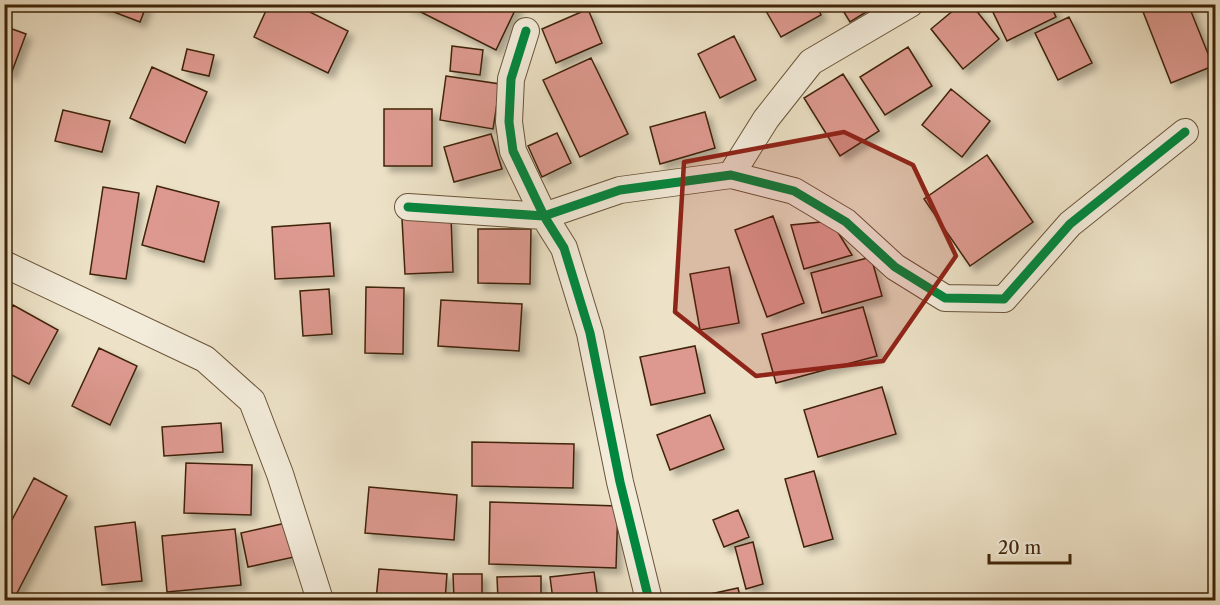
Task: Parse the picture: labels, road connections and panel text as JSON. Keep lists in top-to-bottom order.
{
  "scale_bar": "20 m"
}
